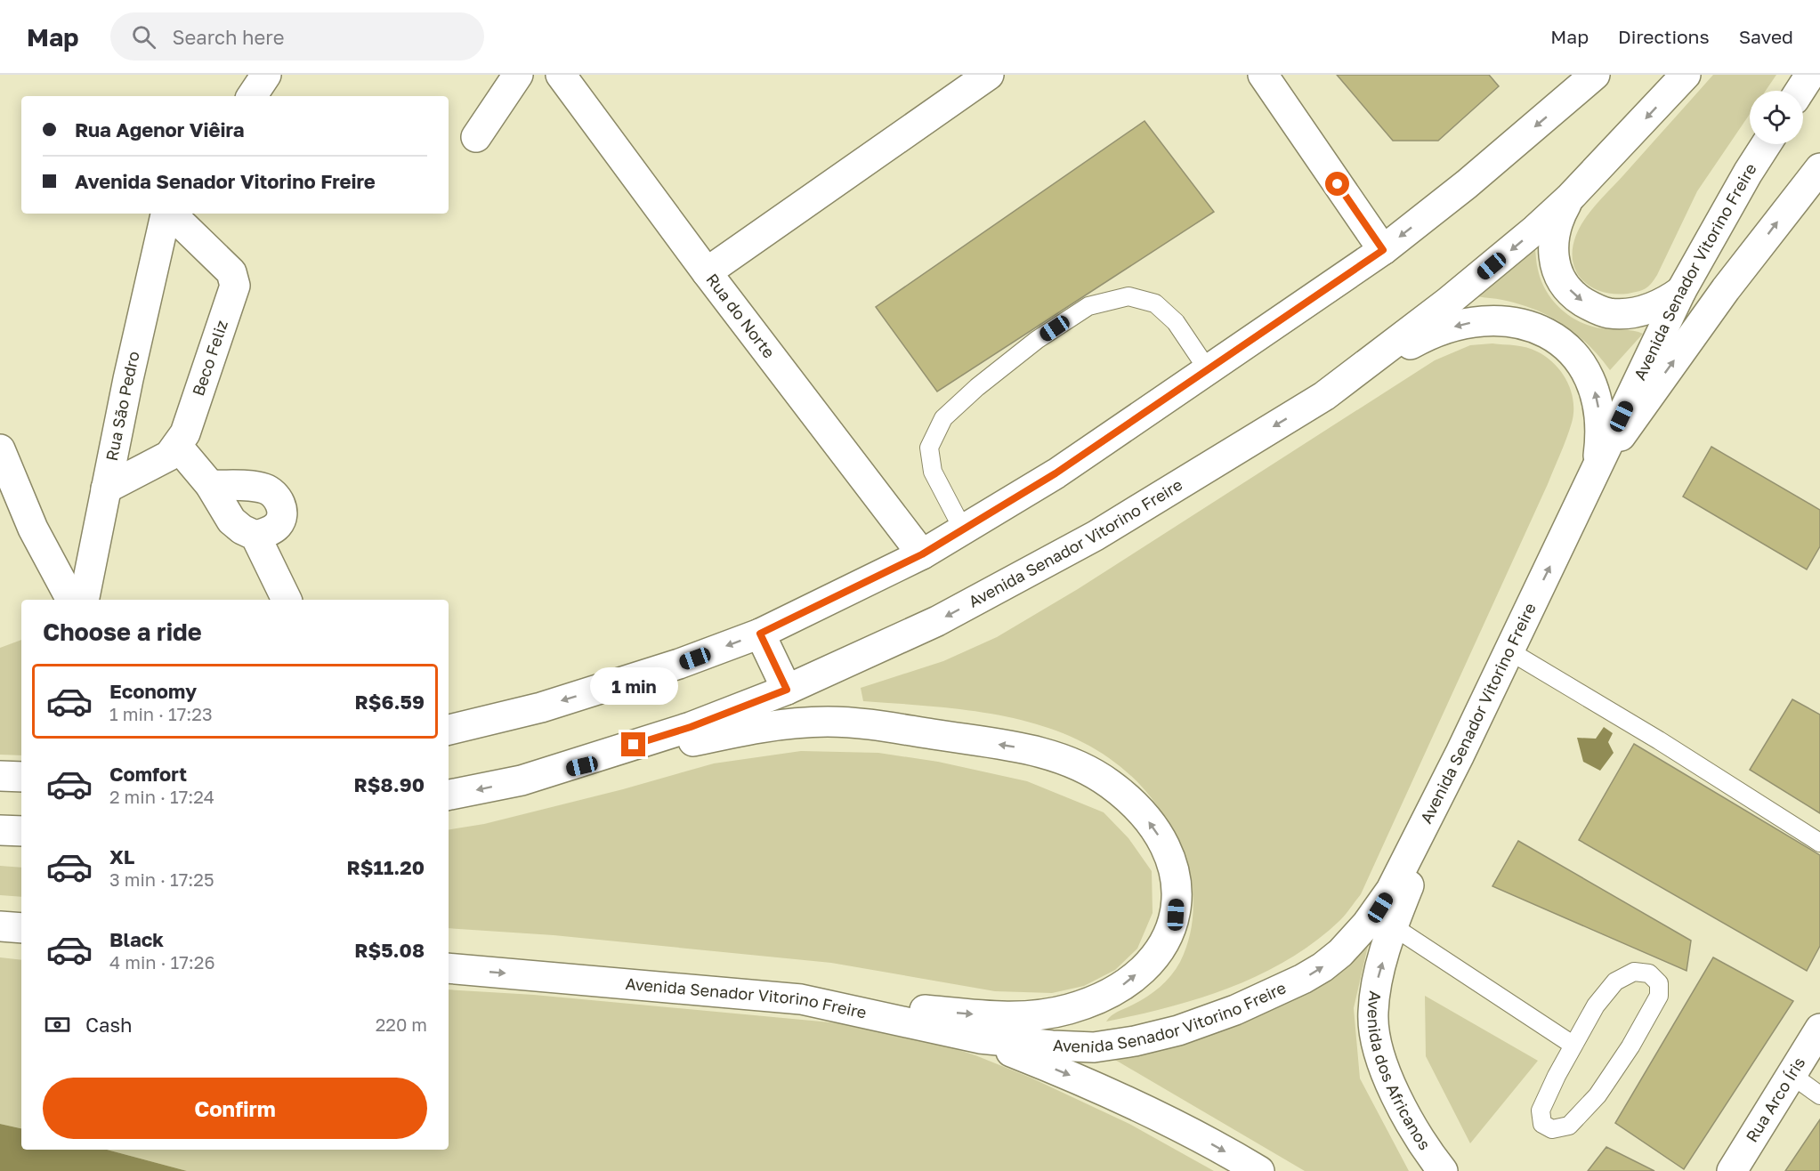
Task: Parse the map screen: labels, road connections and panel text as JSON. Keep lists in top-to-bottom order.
{
  "streets": {
    "main road": [
      "Avenida Senador Vitorino Freire",
      "Rua do Norte",
      "Beco Feliz",
      "Rua São Pedro",
      "Avenida dos Africanos",
      "Rua Arco Íris"
    ]
  },
  "crossings": [
    ["Avenida Senador Vitorino Freire", "Avenida dos Africanos"],
    ["Beco Feliz", "Rua São Pedro"]
  ],
  "one_way": ["Avenida dos Africanos"],
  "page": {
    "header": "Map",
    "search": "Search here",
    "nav": ["Map", "Directions", "Saved"],
    "banner": ["Rua Agenor Viêira", "Avenida Senador Vitorino Freire"],
    "heading": "Choose a ride",
    "list": [
      {
        "name": "Economy",
        "note": "1 min · 17:23",
        "value": "R$6.59"
      },
      {
        "name": "Comfort",
        "note": "2 min · 17:24",
        "value": "R$8.90"
      },
      {
        "name": "XL",
        "note": "3 min · 17:25",
        "value": "R$11.20"
      },
      {
        "name": "Black",
        "note": "4 min · 17:26",
        "value": "R$5.08"
      }
    ],
    "bubble": "1 min",
    "pay": ["Cash", "220 m"],
    "buttons": "Confirm"
  }
}
